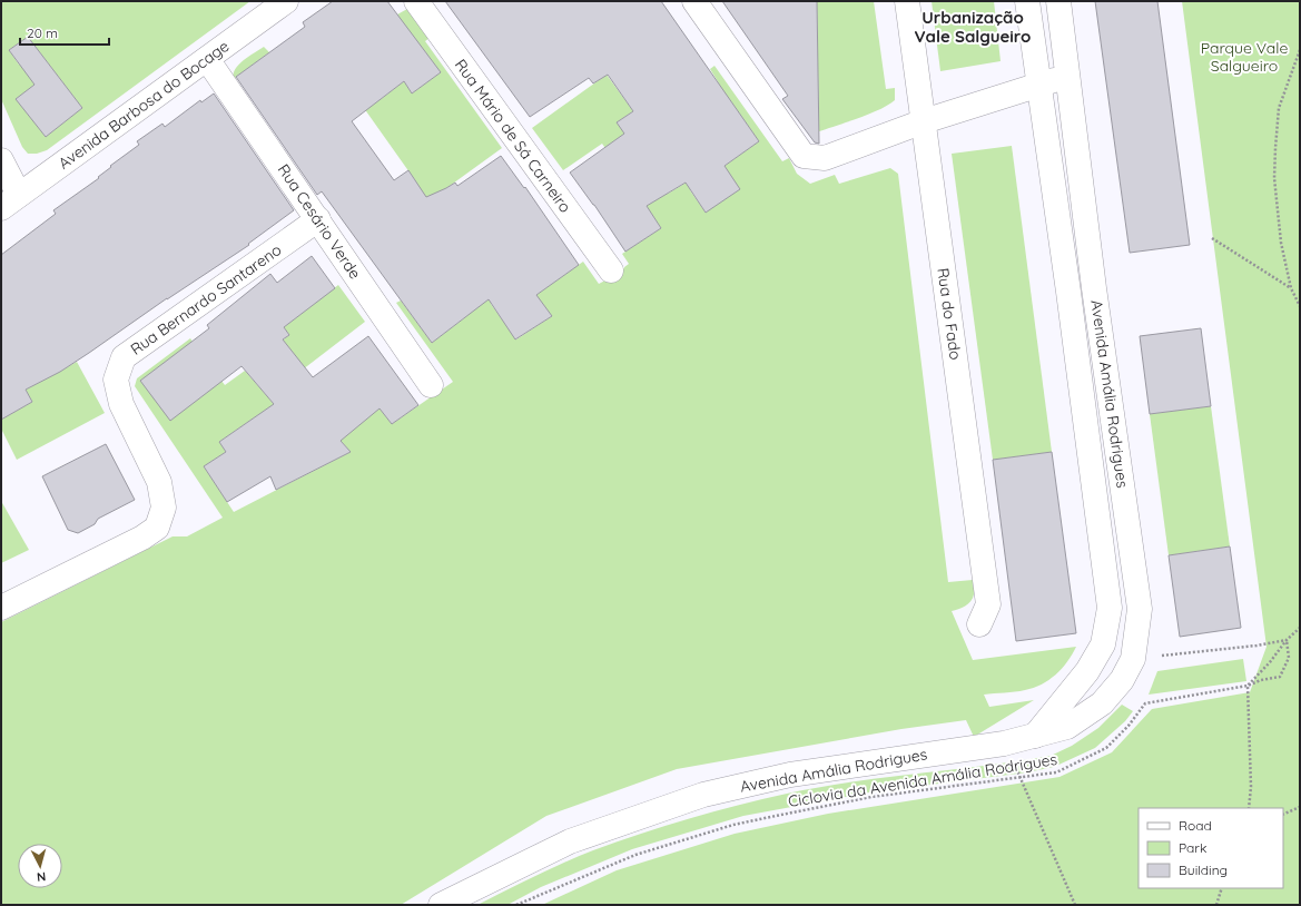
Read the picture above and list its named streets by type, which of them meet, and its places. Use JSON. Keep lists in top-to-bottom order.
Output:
{
  "streets": {
    "street": [
      "Avenida Barbosa do Bocage",
      "Rua Mário de Sá Carneiro",
      "Rua Cesário Verde",
      "Rua Bernardo Santareno",
      "Rua do Fado",
      "Avenida Amália Rodrigues"
    ],
    "path": ["Ciclovia da Avenida Amália Rodrigues"]
  },
  "crossings": [
    ["Avenida Barbosa do Bocage", "Rua Cesário Verde"],
    ["Rua Cesário Verde", "Rua Bernardo Santareno"]
  ],
  "districts": ["Urbanização Vale Salgueiro"],
  "parks": ["Parque Vale Salgueiro"],
  "legend": ["Road", "Park", "Building"],
  "scale_bar": "20 m",
  "north": "bottom"
}
